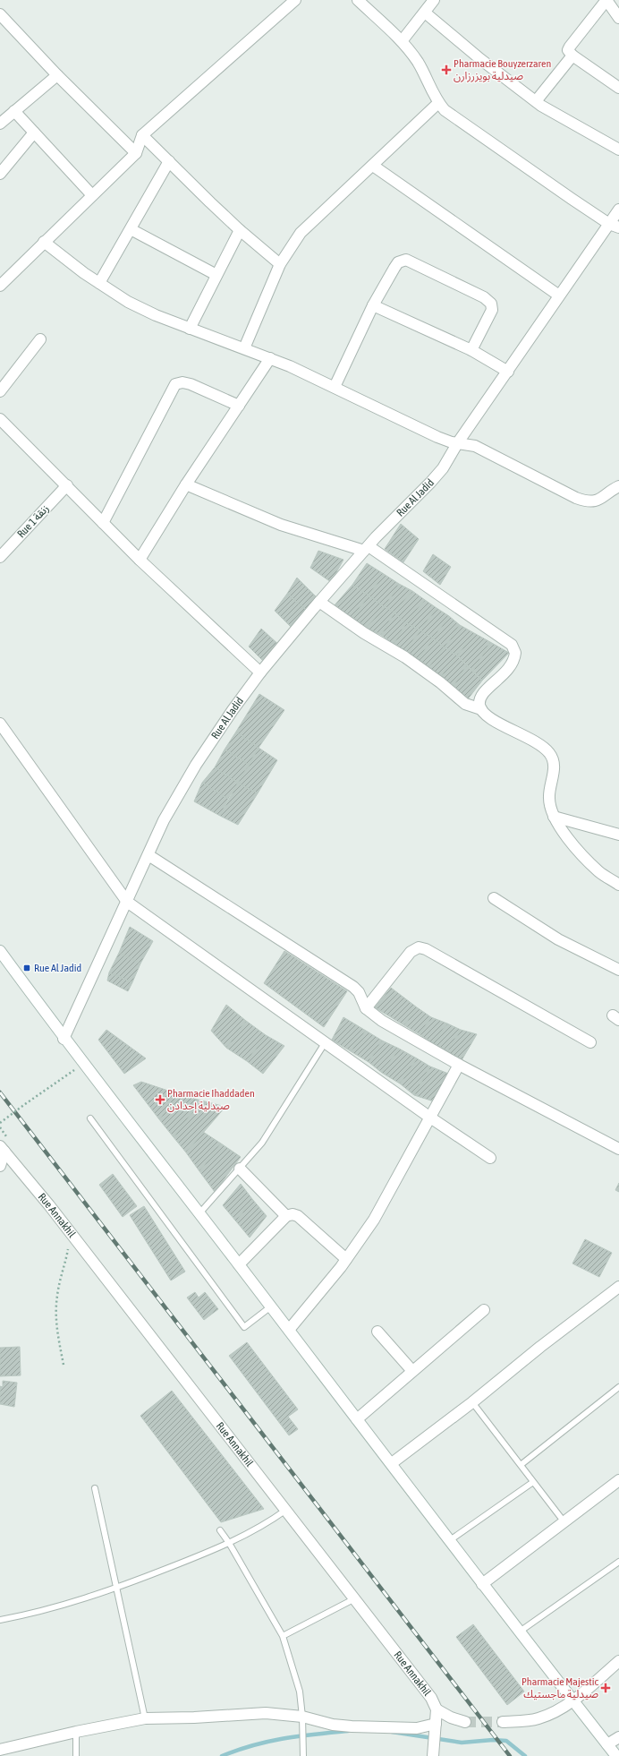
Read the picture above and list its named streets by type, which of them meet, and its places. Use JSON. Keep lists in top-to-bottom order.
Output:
{
  "streets": {
    "street": ["Rue Al Jadid", "Rue 1 زنقة", "Rue Annakhil"]
  },
  "places": {
    "health": ["Pharmacie Bouyzerzaren صيدلية بويزرزارن", "Pharmacie Ihaddaden صيدلية إحدادن", "Pharmacie Majestic صيدلية ماجستيك"],
    "transit": ["Rue Al Jadid"]
  }
}
